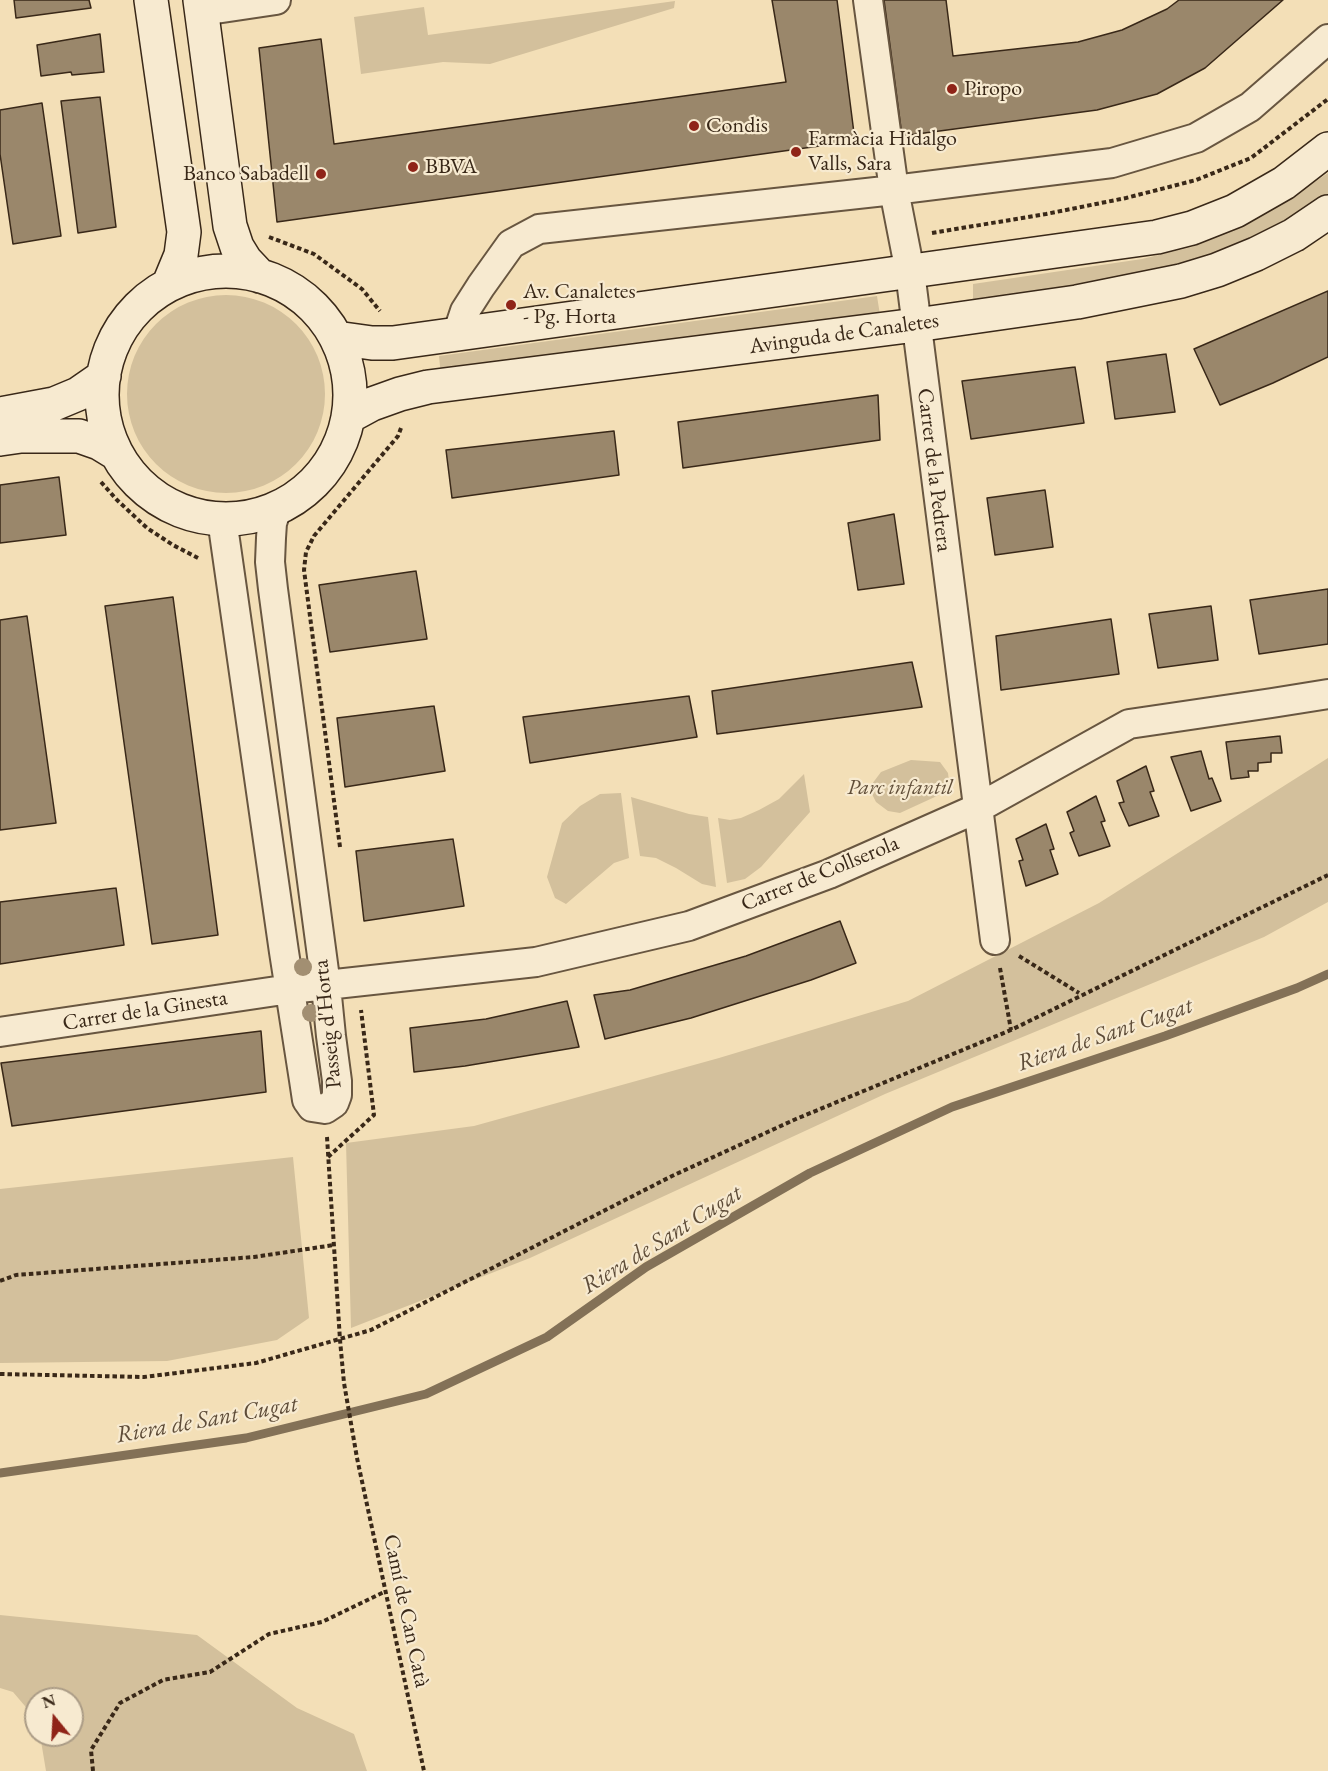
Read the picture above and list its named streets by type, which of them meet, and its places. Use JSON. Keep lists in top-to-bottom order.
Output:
{
  "streets": {
    "main road": ["Avinguda de Canaletes"],
    "street": [
      "Carrer de la Pedrera",
      "Carrer de Collserola",
      "Carrer de la Ginesta",
      "Passeig d'Horta"
    ],
    "path": ["Camí de Can Catà"]
  },
  "crossings": [
    ["Avinguda de Canaletes", "Carrer de la Pedrera"],
    ["Carrer de la Pedrera", "Carrer de Collserola"],
    ["Carrer de Collserola", "Carrer de la Ginesta"],
    ["Carrer de Collserola", "Passeig d'Horta"],
    ["Carrer de la Ginesta", "Passeig d'Horta"],
    ["Passeig d'Horta", "Camí de Can Catà"]
  ],
  "water": ["Riera de Sant Cugat"],
  "parks": ["Parc infantil"],
  "places": [
    "Piropo",
    "Condis",
    "Farmàcia Hidalgo Valls, Sara",
    "BBVA",
    "Banco Sabadell",
    "Av. Canaletes - Pg. Horta"
  ],
  "north": "top"
}
